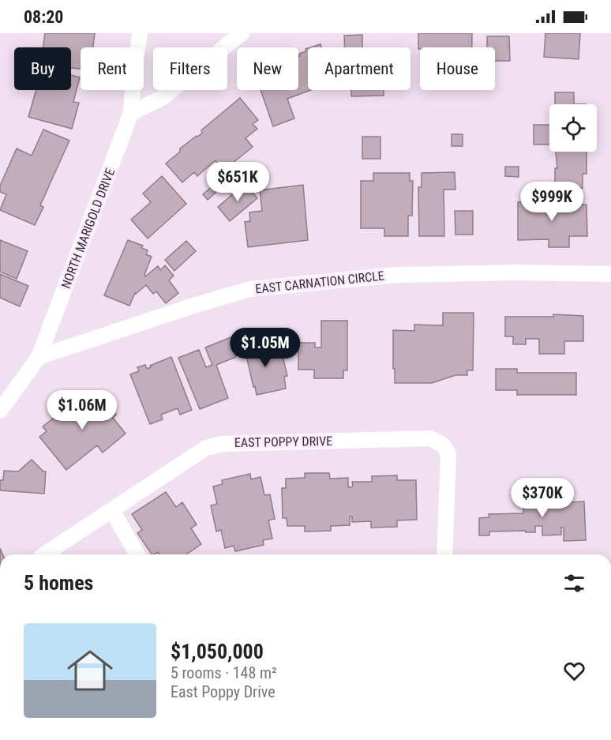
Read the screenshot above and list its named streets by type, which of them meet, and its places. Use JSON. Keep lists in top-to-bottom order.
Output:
{
  "streets": {
    "street": ["NORTH MARIGOLD DRIVE", "EAST CARNATION CIRCLE", "EAST POPPY DRIVE"]
  },
  "crossings": [
    ["NORTH MARIGOLD DRIVE", "EAST CARNATION CIRCLE"]
  ],
  "page": {
    "status": "08:20",
    "chip": [
      "Buy",
      "Rent",
      "Filters",
      "New",
      "Apartment",
      "House"
    ],
    "price": [
      "$651K",
      "$999K",
      "$1.05M",
      "$1.06M",
      "$370K"
    ],
    "heading": "5 homes",
    "list": [
      {
        "name": "$1,050,000",
        "note": "5 rooms · 148 m² · East Poppy Drive"
      }
    ]
  }
}
